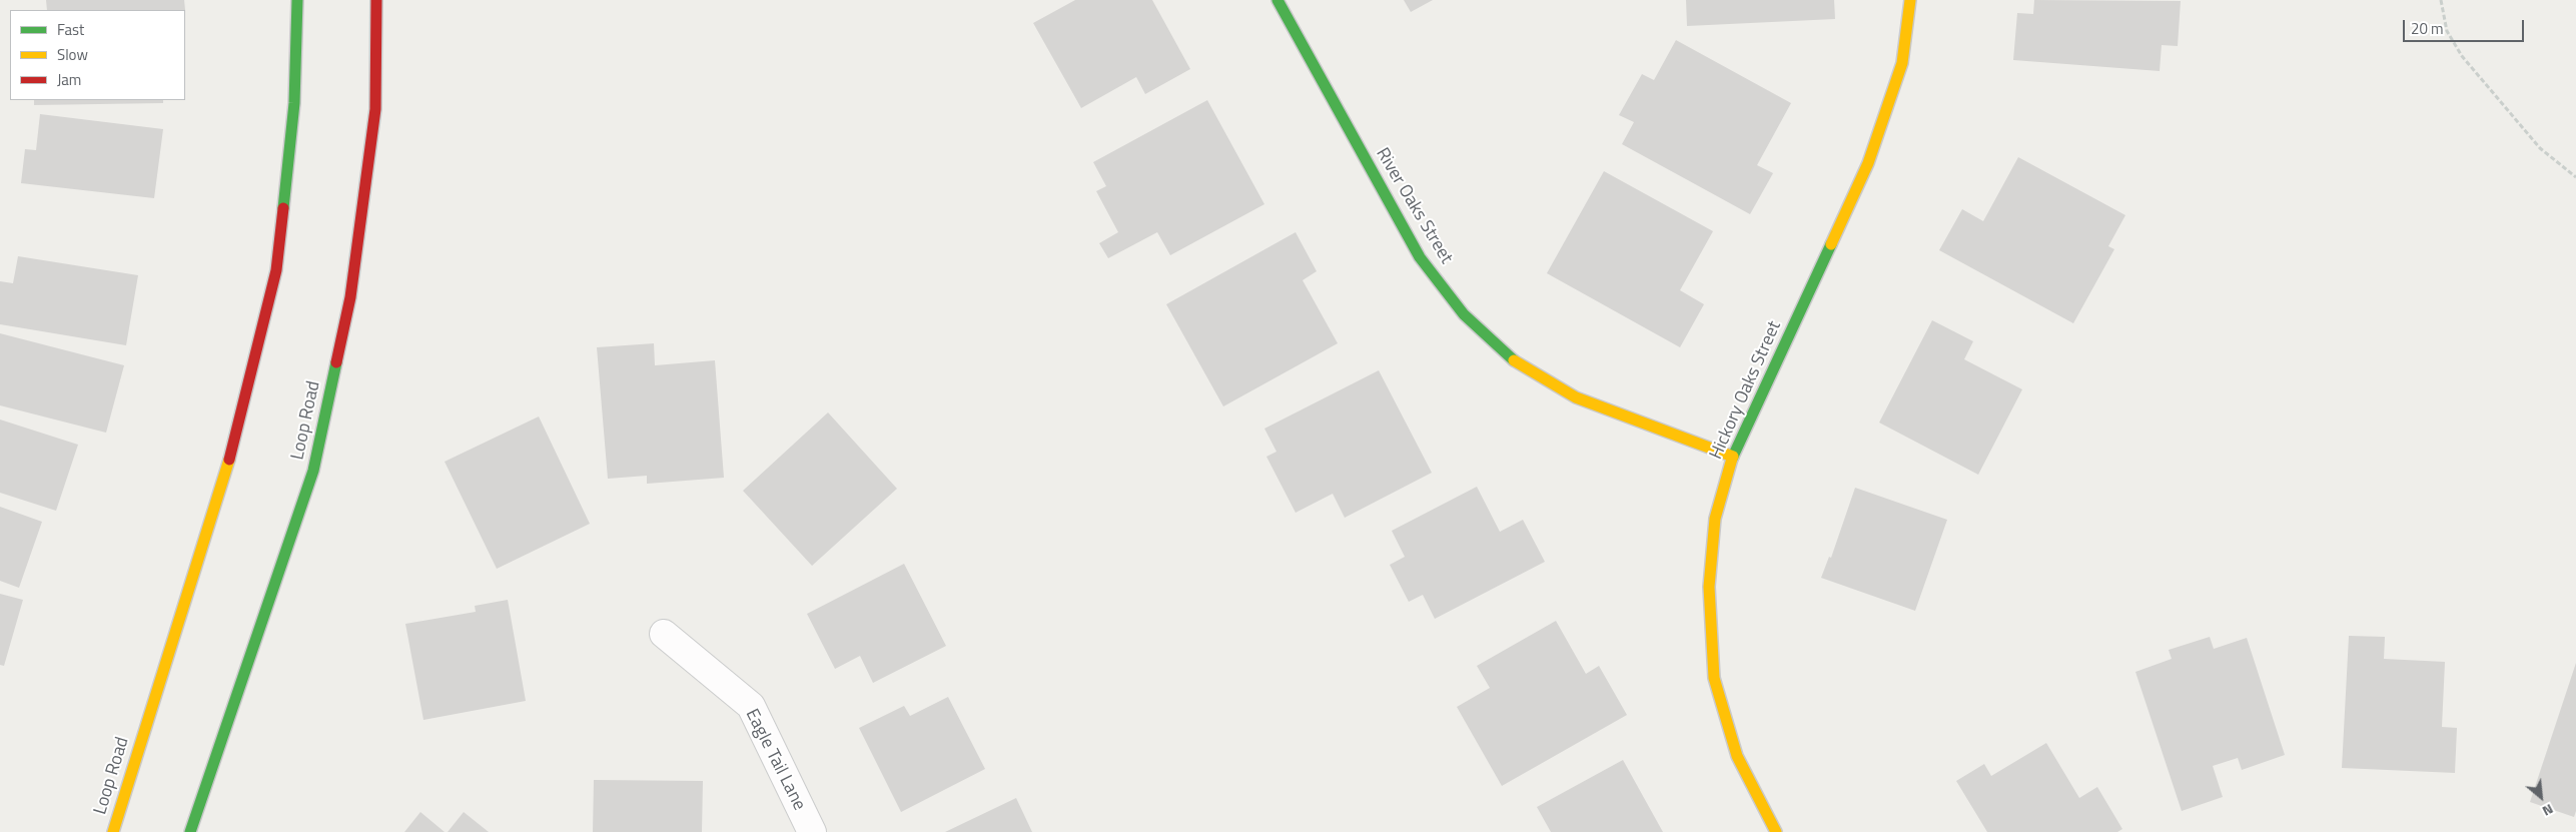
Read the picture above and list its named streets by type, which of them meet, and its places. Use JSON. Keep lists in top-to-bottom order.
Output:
{
  "streets": {
    "street": [
      "River Oaks Street",
      "Hickory Oaks Street",
      "Loop Road",
      "Eagle Tail Lane"
    ]
  },
  "crossings": [
    ["River Oaks Street", "Hickory Oaks Street"]
  ],
  "legend": ["Fast", "Slow", "Jam"],
  "scale_bar": "20 m",
  "north": "bottom right"
}
